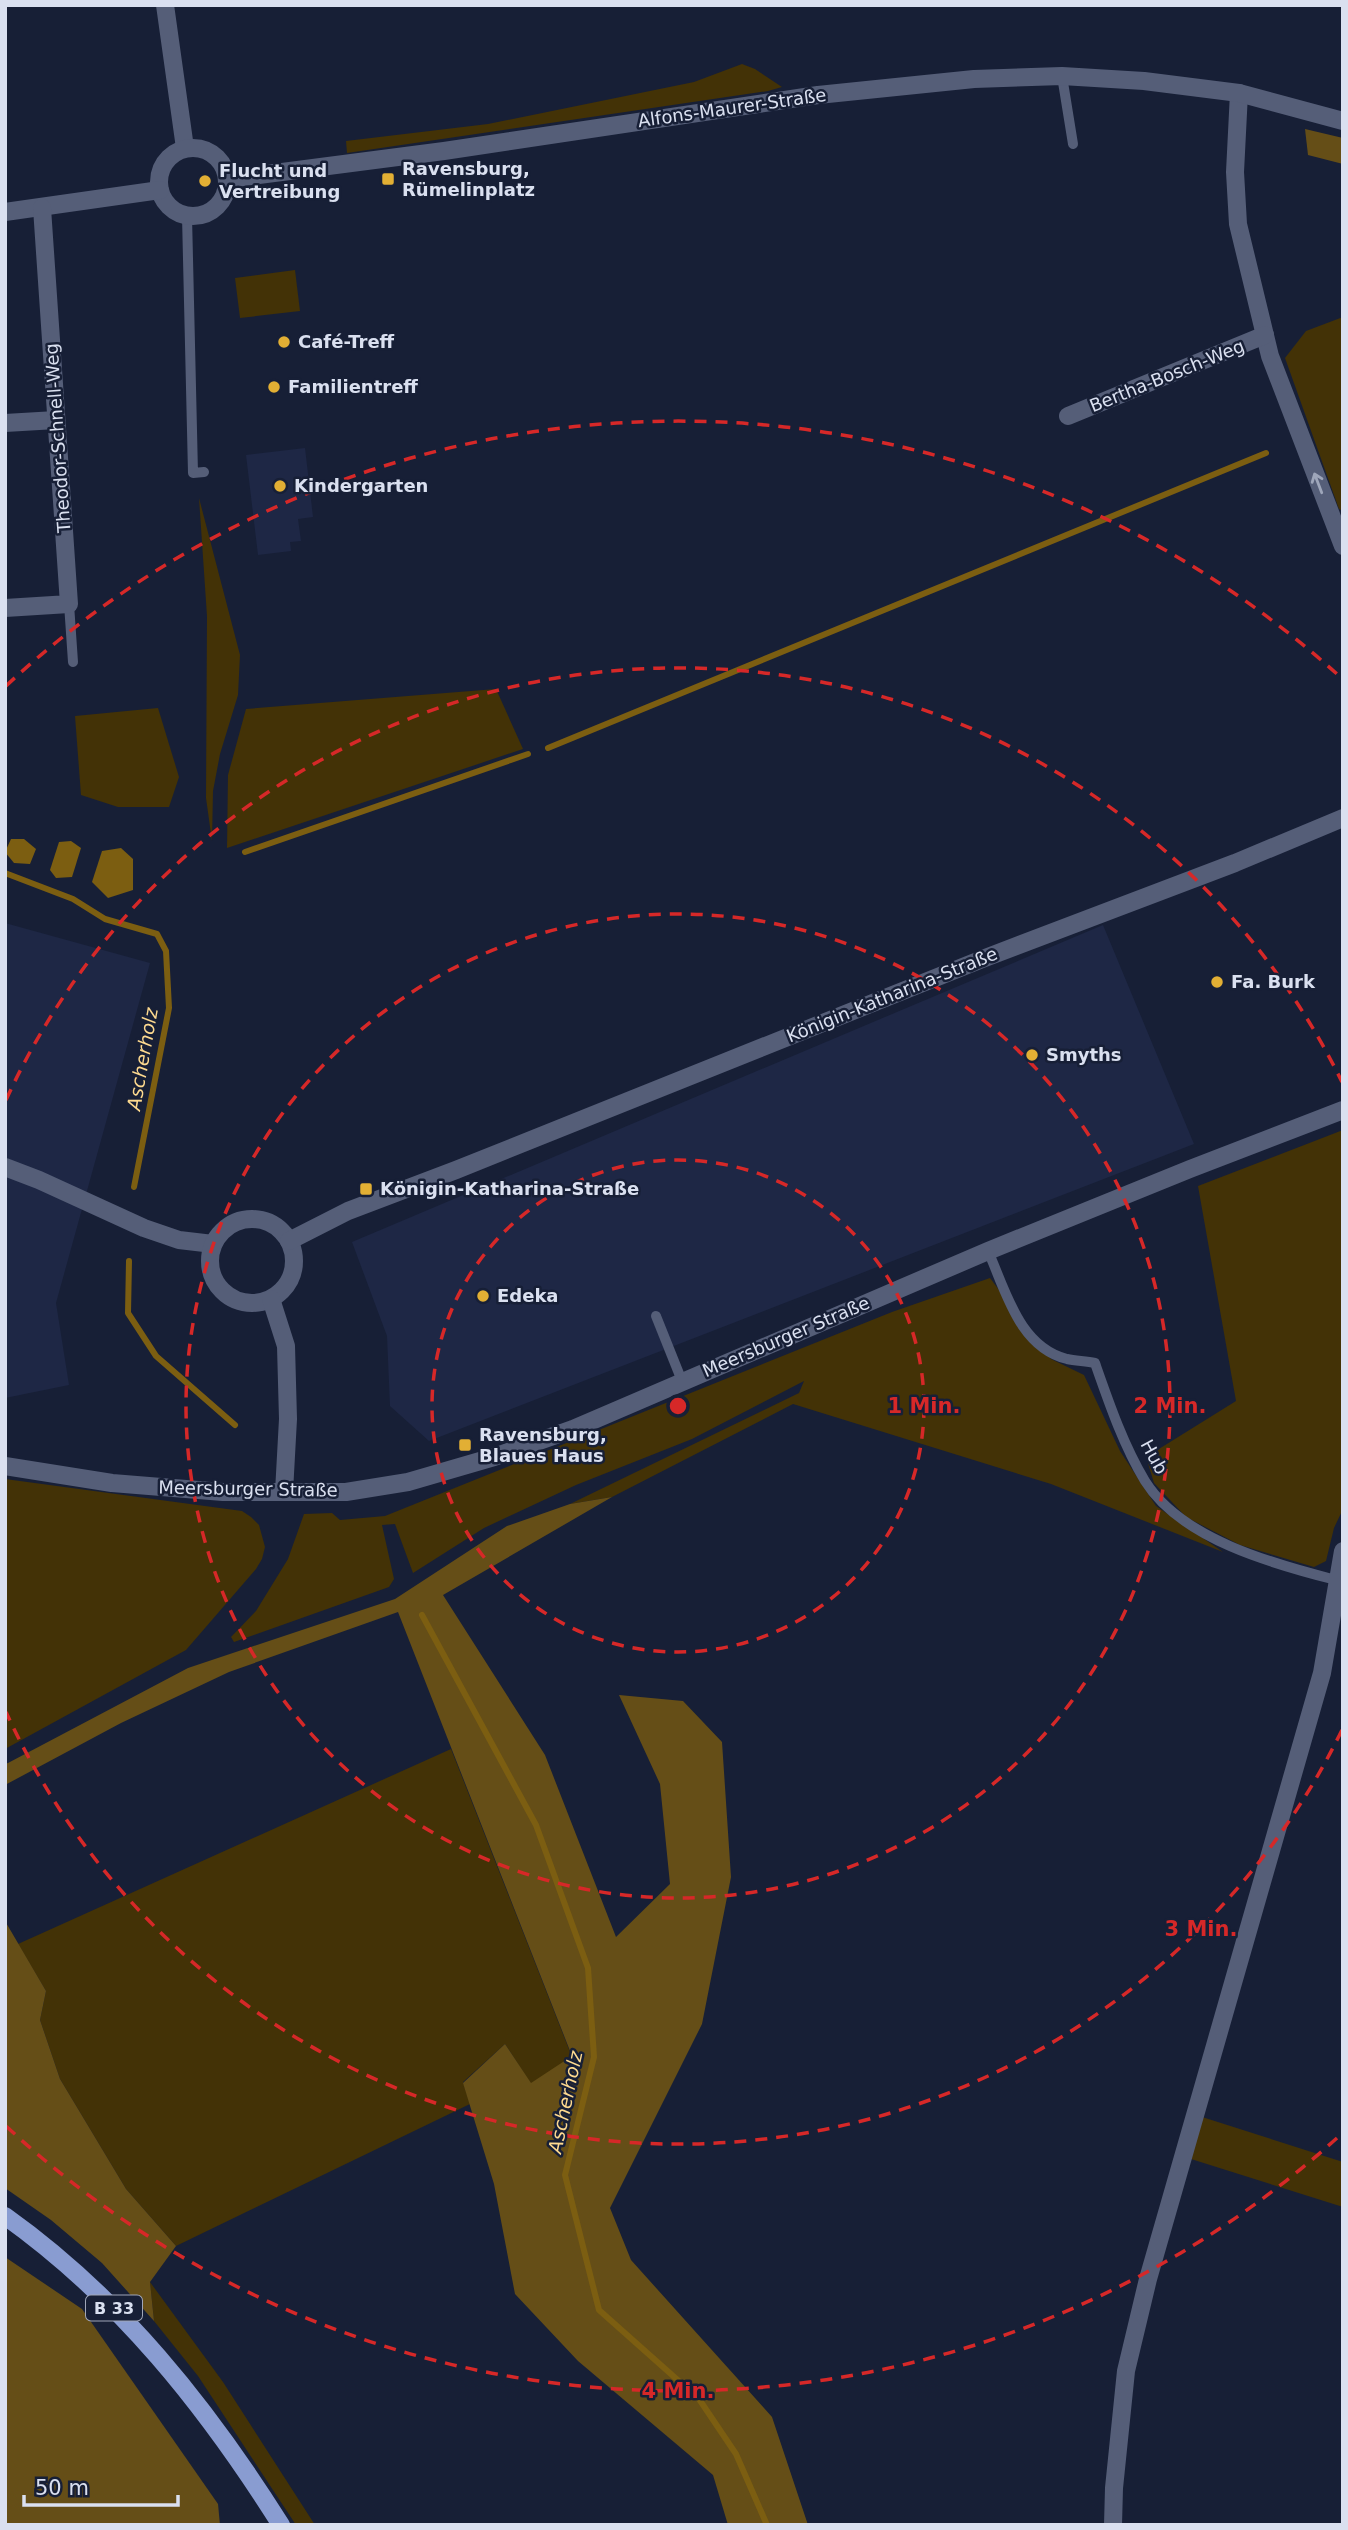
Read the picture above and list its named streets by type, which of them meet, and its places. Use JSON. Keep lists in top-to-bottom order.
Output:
{
  "streets": {
    "main road": ["B 33"],
    "street": [
      "Alfons-Maurer-Straße",
      "Bertha-Bosch-Weg",
      "Theodor-Schnell-Weg",
      "Königin-Katharina-Straße",
      "Meersburger Straße"
    ],
    "lane": ["Hub"]
  },
  "crossings": [
    ["Meersburger Straße", "Hub"]
  ],
  "water": ["Ascherholz"],
  "places": {
    "transit": ["Ravensburg, Rümelinplatz", "Königin-Katharina-Straße", "Ravensburg, Blaues Haus"],
    "other": [
      "Flucht und Vertreibung",
      "Café-Treff",
      "Familientreff",
      "Kindergarten",
      "Fa. Burk",
      "Smyths",
      "Edeka"
    ]
  },
  "scale_bar": "50 m",
  "rings": [
    "1 Min.",
    "2 Min.",
    "3 Min.",
    "4 Min."
  ]
}
